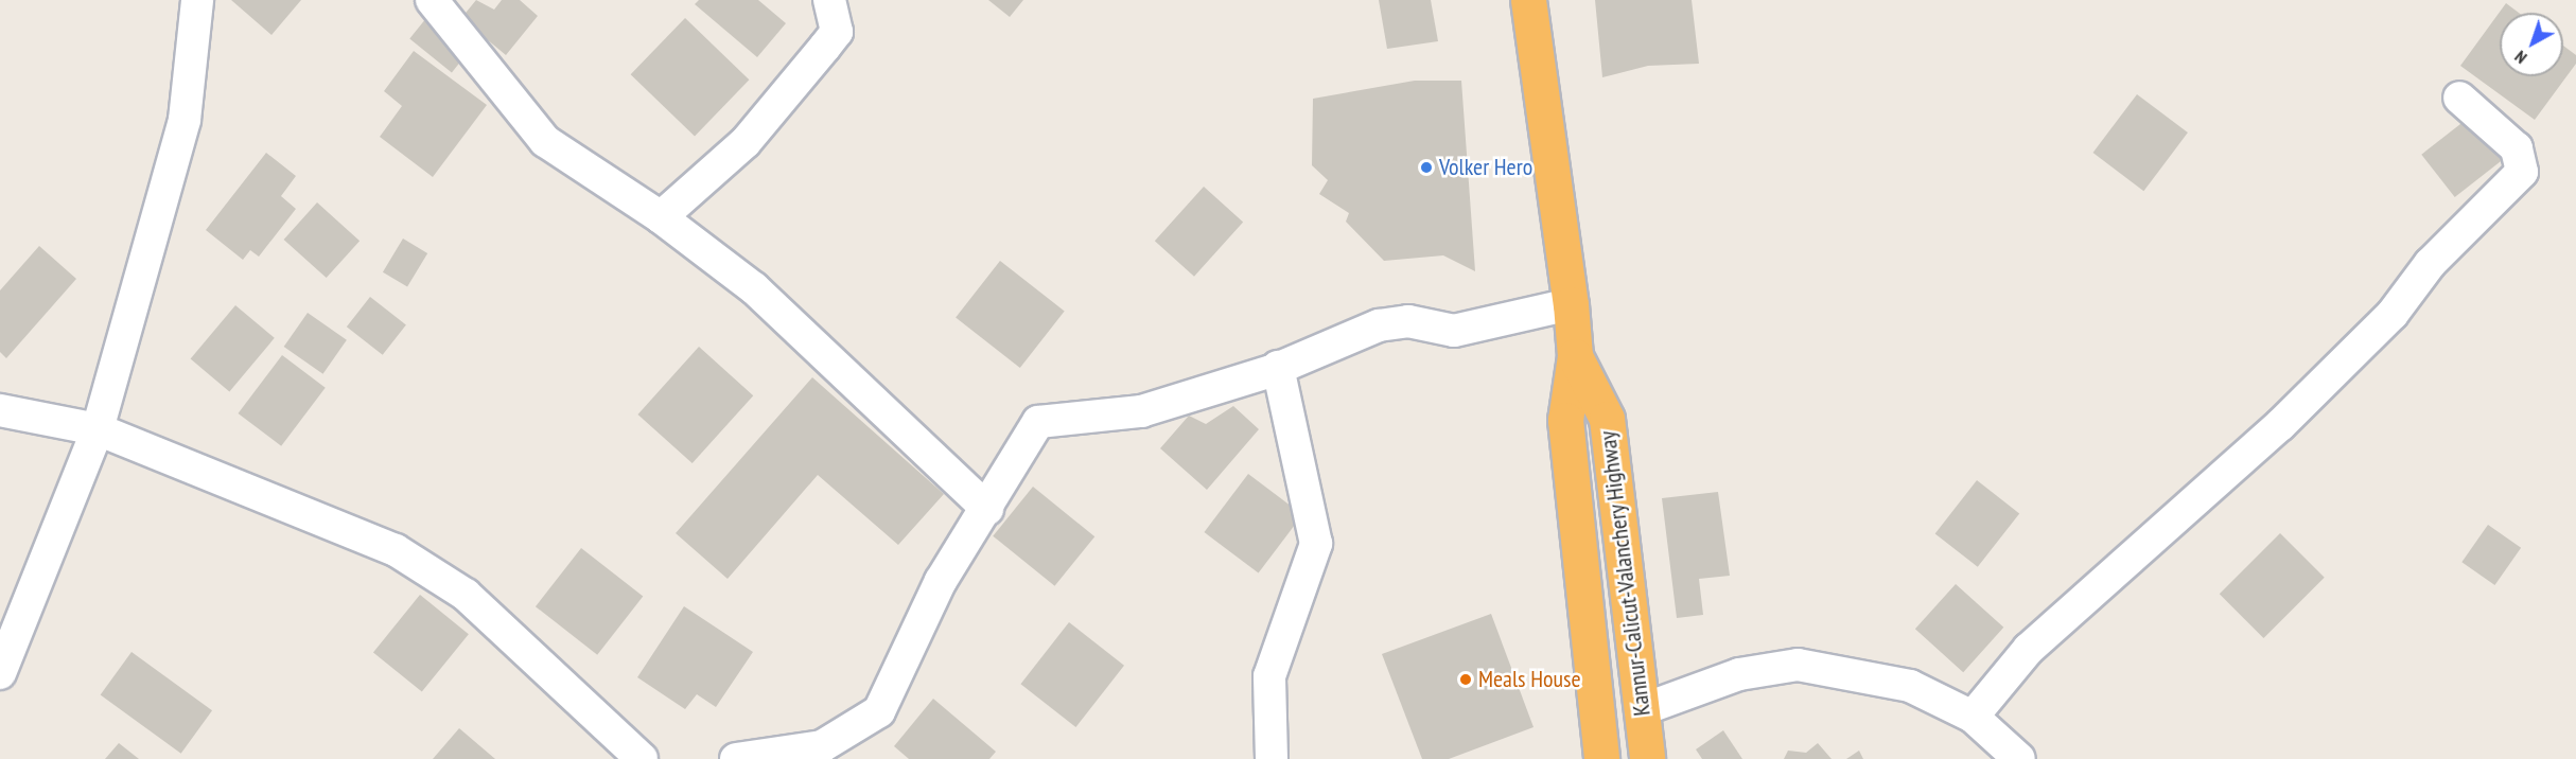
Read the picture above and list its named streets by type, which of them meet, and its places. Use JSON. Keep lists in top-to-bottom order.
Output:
{
  "streets": {
    "highway": ["Kannur-Calicut-Valanchery Highway"]
  },
  "places": ["Volker Hero", "Meals House"],
  "north": "bottom left"
}
